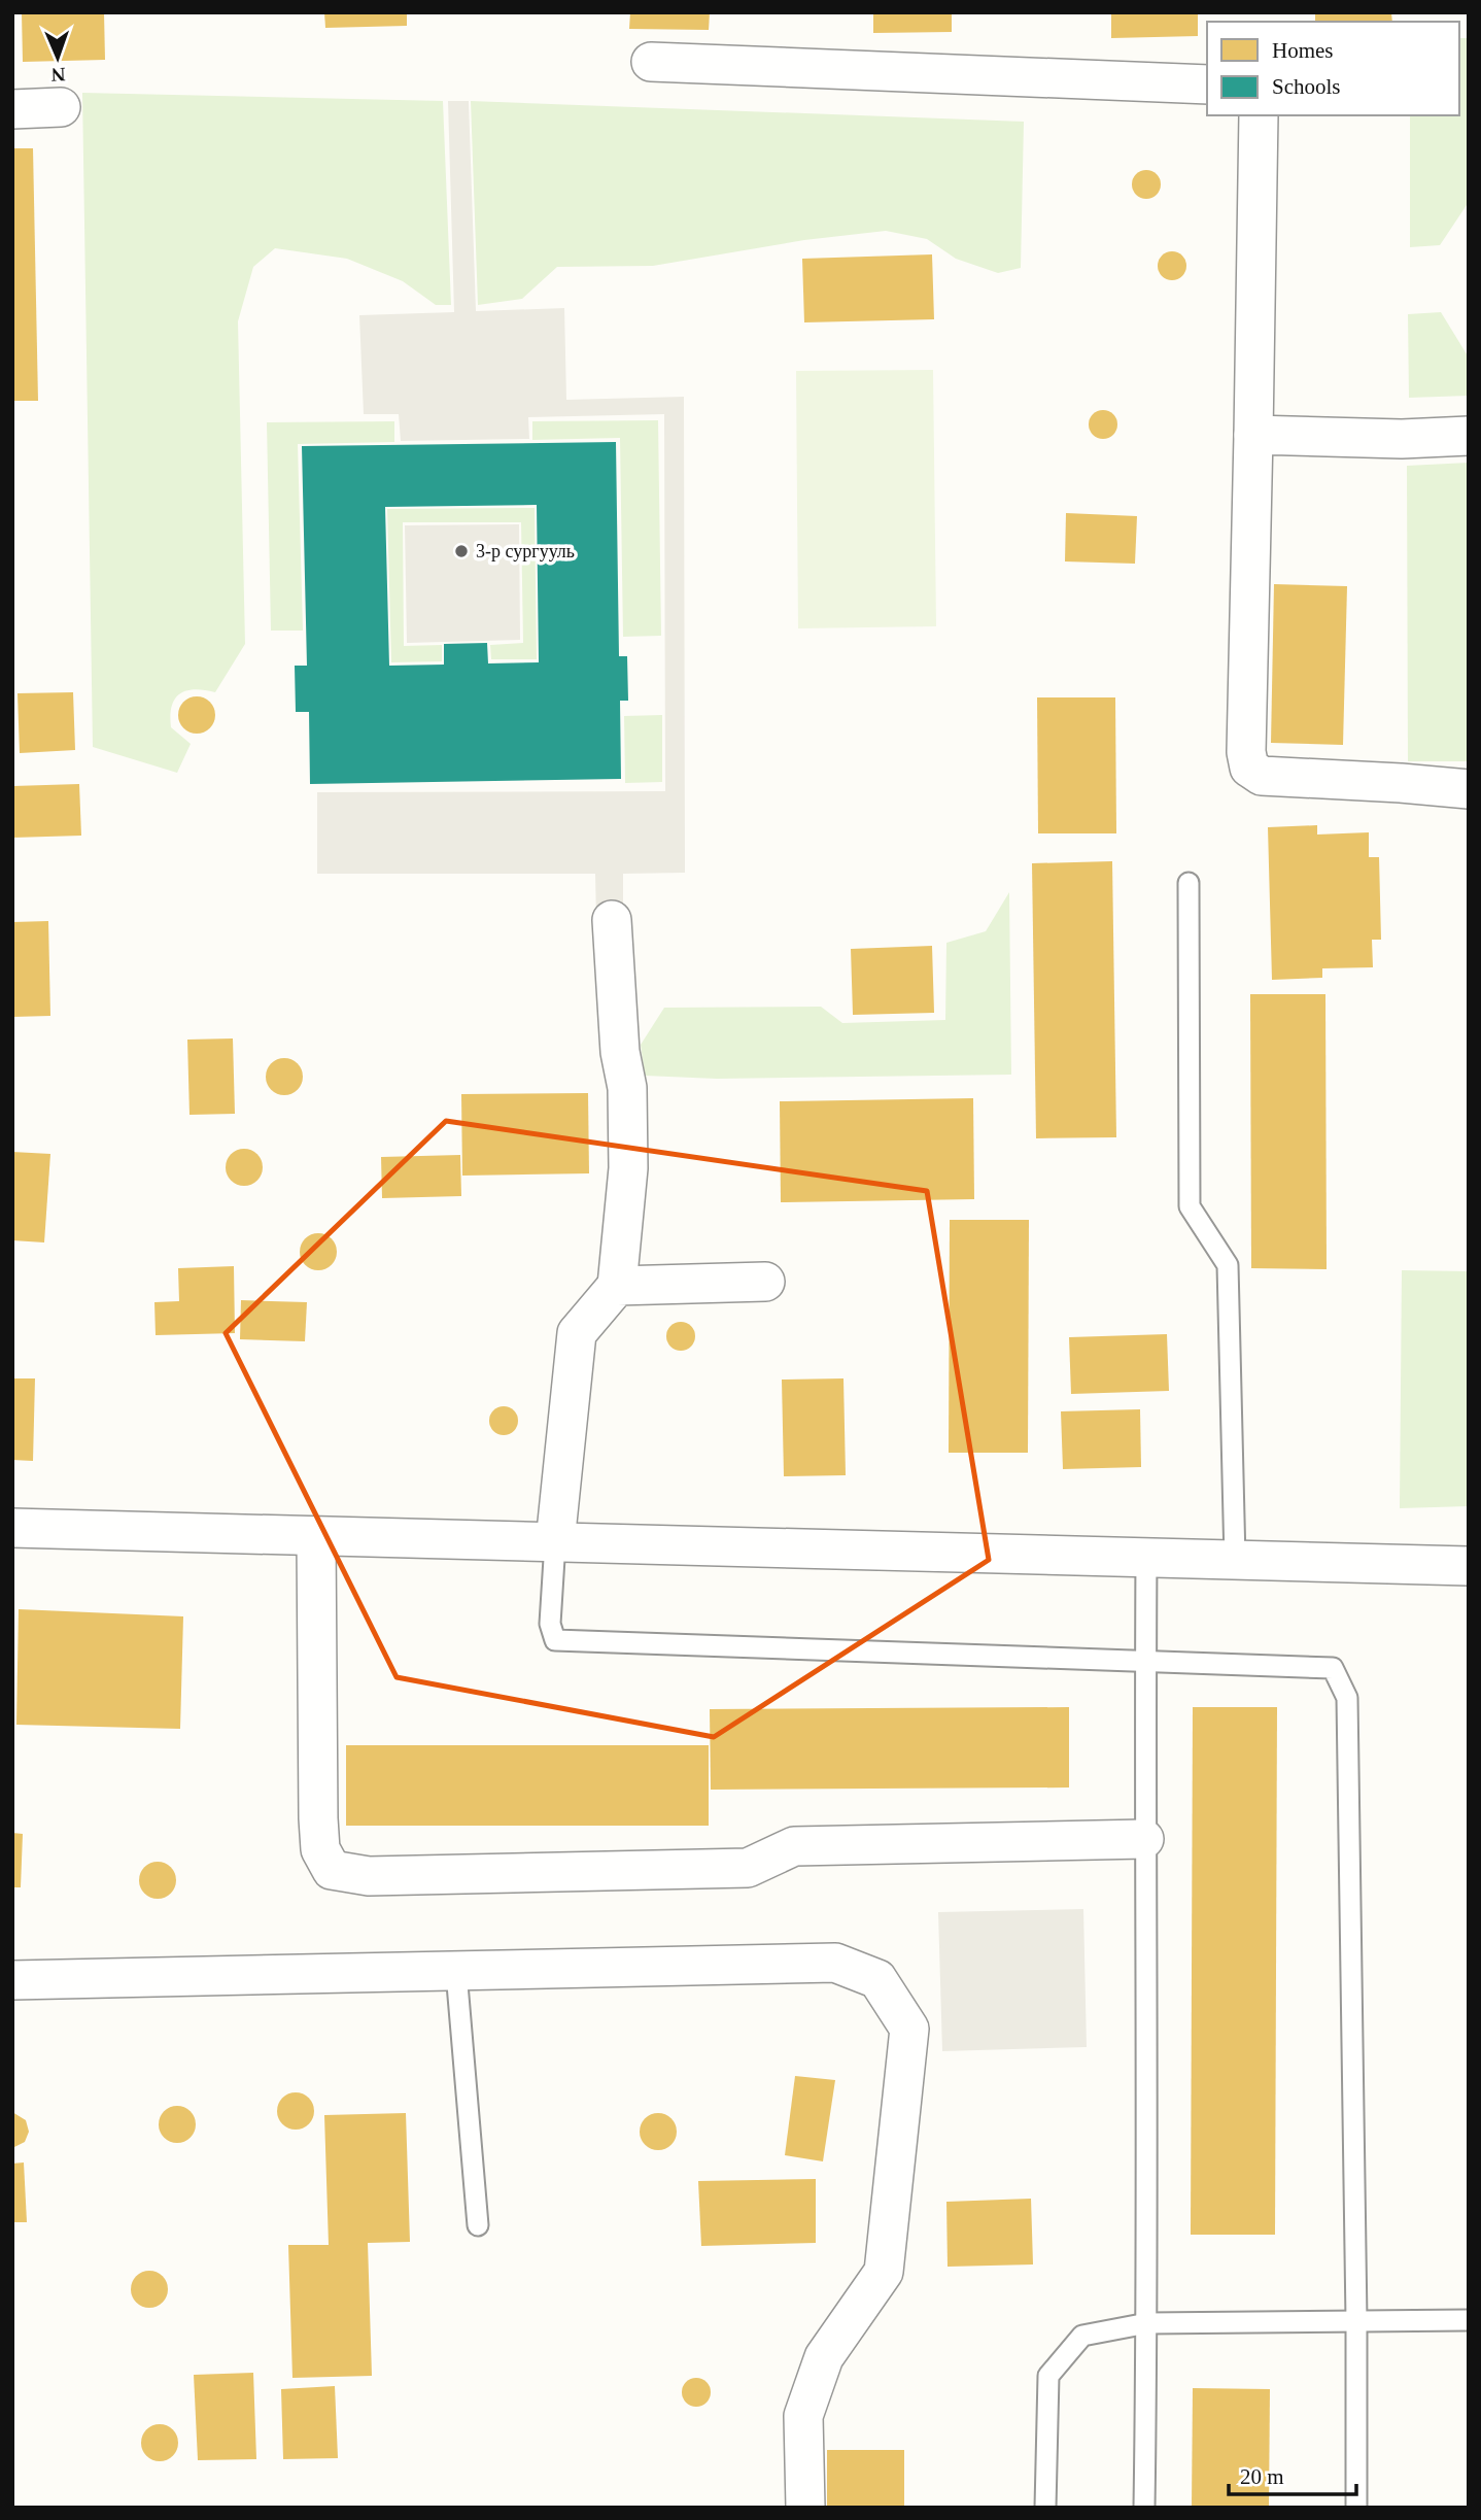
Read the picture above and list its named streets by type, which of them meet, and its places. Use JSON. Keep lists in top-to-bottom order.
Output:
{
  "places": ["3-р сургууль"],
  "legend": ["Homes", "Schools"],
  "scale_bar": "20 m",
  "north": "bottom"
}
